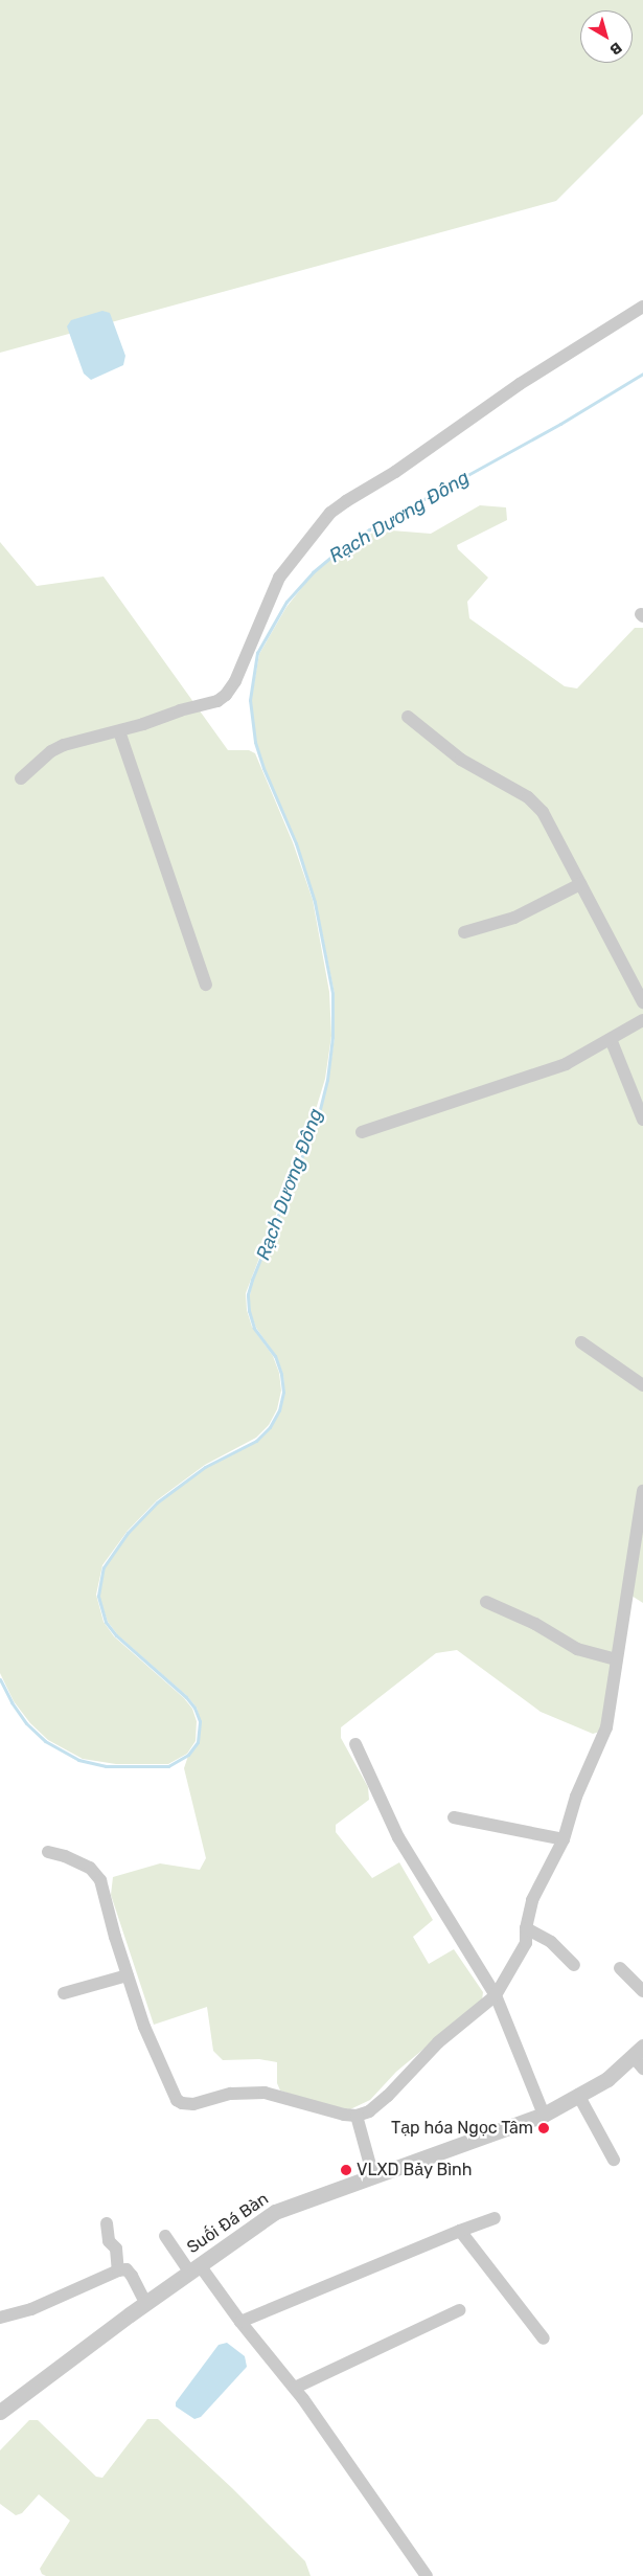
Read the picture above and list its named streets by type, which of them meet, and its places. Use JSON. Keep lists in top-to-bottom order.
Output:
{
  "streets": {
    "street": ["Suối Đá Bàn"]
  },
  "water": ["Rạch Dương Đông"],
  "places": ["Tạp hóa Ngọc Tâm", "VLXD Bảy Bình"],
  "north": "bottom right"
}
